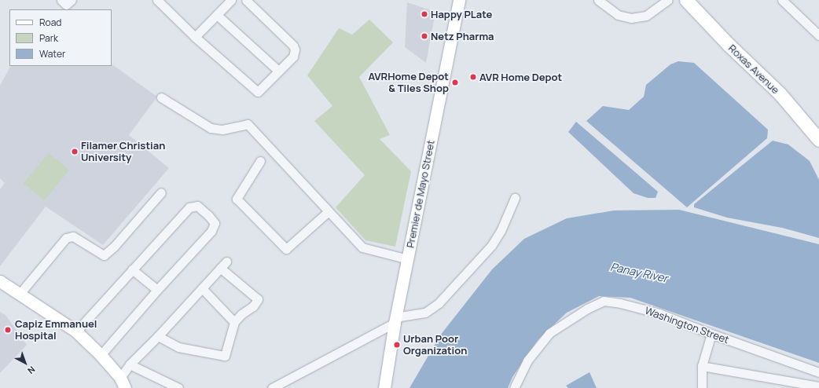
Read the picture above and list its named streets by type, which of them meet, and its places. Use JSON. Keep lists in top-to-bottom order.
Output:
{
  "streets": {
    "main road": ["Roxas Avenue", "Premier de Mayo Street"],
    "street": ["Washington Street"]
  },
  "water": ["Panay River"],
  "places": [
    "Happy PLate",
    "Netz Pharma",
    "AVR Home Depot",
    "AVRHome Depot & Tiles Shop",
    "Filamer Christian University",
    "Capiz Emmanuel Hospital",
    "Urban Poor Organization"
  ],
  "legend": ["Road", "Park", "Water"],
  "north": "bottom right"
}
